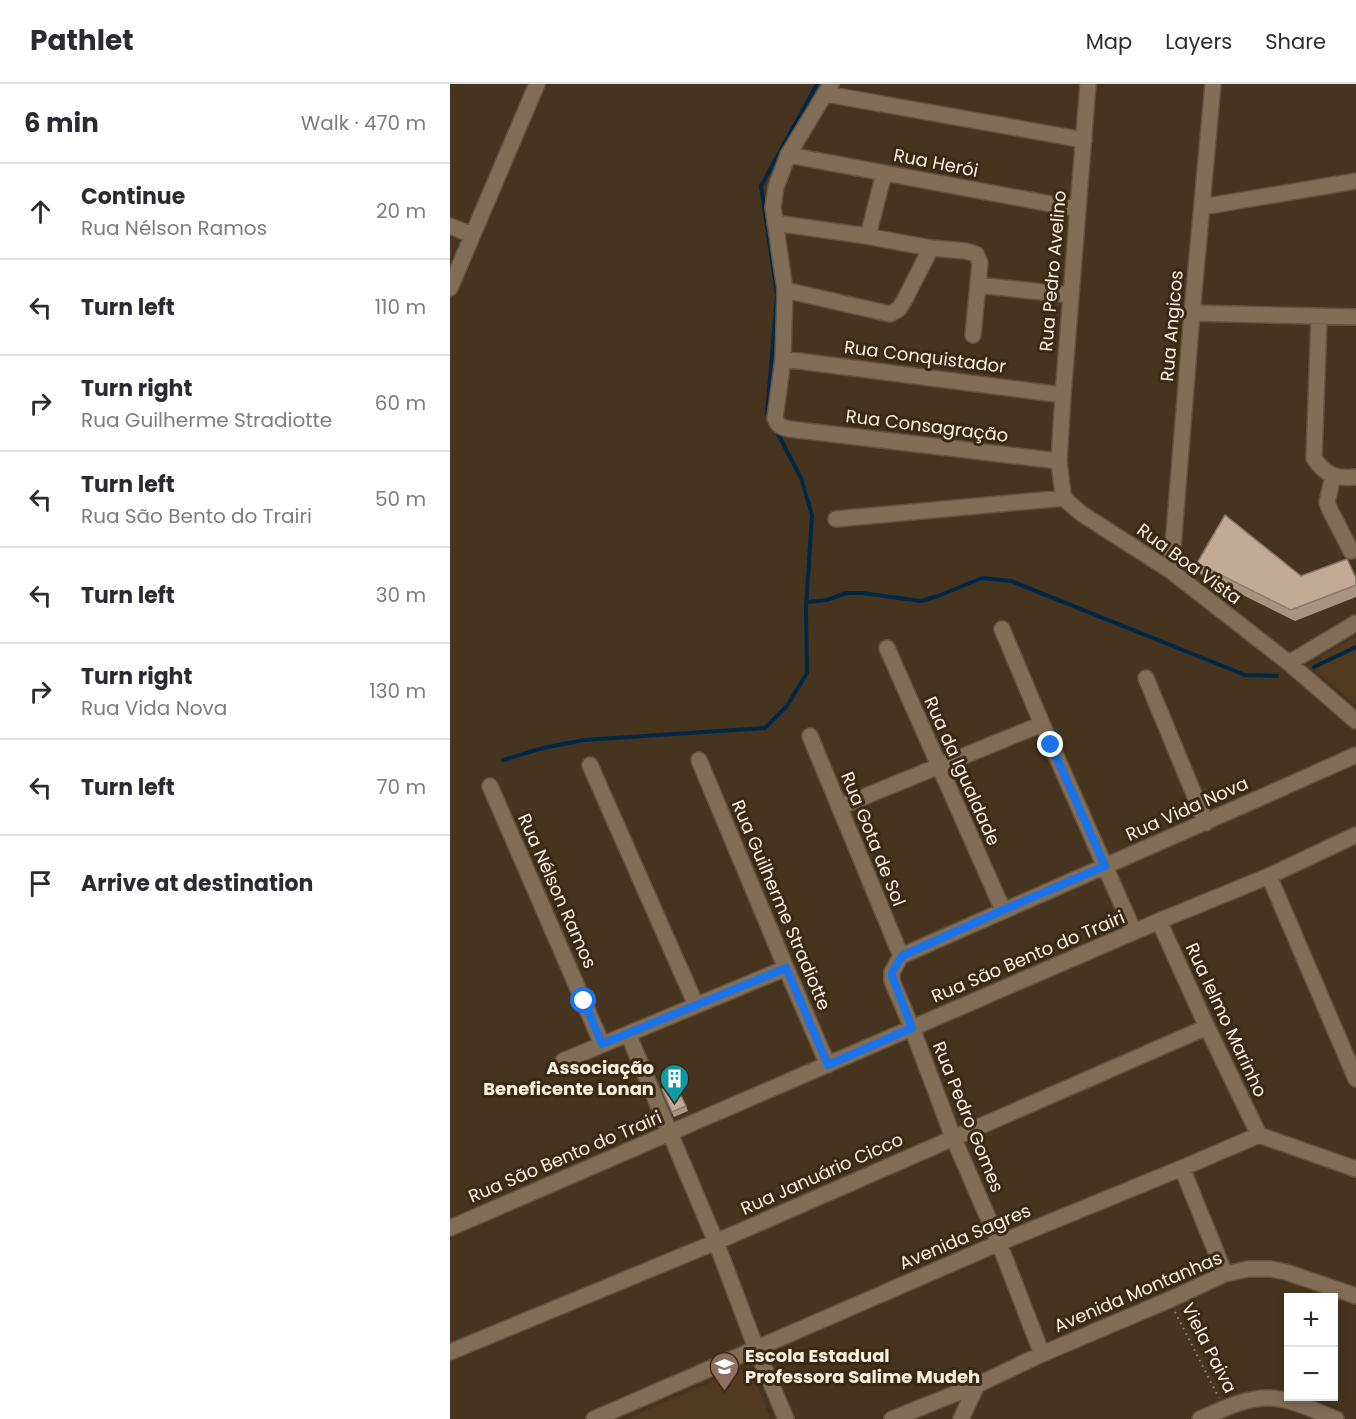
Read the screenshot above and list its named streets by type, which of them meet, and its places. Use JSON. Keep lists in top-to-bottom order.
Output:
{
  "streets": {
    "street": [
      "Rua Herói",
      "Rua Pedro Avelino",
      "Rua Angicos",
      "Rua Conquistador",
      "Rua Consagração",
      "Rua Boa Vista",
      "Rua da Igualdade",
      "Rua Vida Nova",
      "Rua Gota de Sol",
      "Rua Nélson Ramos",
      "Rua Guilherme Stradiotte",
      "Rua São Bento do Trairi",
      "Rua Ielmo Marinho",
      "Rua Pedro Gomes",
      "Rua Januário Cicco",
      "Avenida Sagres",
      "Avenida Montanhas"
    ],
    "path": ["Viela Paiva"]
  },
  "crossings": [
    ["Rua Herói", "Rua Pedro Avelino"],
    ["Rua Pedro Avelino", "Rua Conquistador"],
    ["Rua Pedro Avelino", "Rua Consagração"],
    ["Rua Angicos", "Rua Boa Vista"],
    ["Rua Conquistador", "Rua Consagração"],
    ["Rua da Igualdade", "Rua Vida Nova"],
    ["Rua Vida Nova", "Rua Gota de Sol"],
    ["Rua Vida Nova", "Rua Pedro Gomes"],
    ["Rua Gota de Sol", "Rua Pedro Gomes"],
    ["Rua Guilherme Stradiotte", "Rua São Bento do Trairi"],
    ["Rua São Bento do Trairi", "Rua Ielmo Marinho"],
    ["Rua São Bento do Trairi", "Rua Pedro Gomes"],
    ["Rua Ielmo Marinho", "Rua Januário Cicco"],
    ["Rua Ielmo Marinho", "Avenida Sagres"],
    ["Rua Pedro Gomes", "Rua Januário Cicco"],
    ["Rua Pedro Gomes", "Avenida Sagres"],
    ["Rua Pedro Gomes", "Avenida Montanhas"],
    ["Avenida Montanhas", "Viela Paiva"]
  ],
  "places": {
    "building": ["Associação Beneficente Lonan"],
    "school or university": ["Escola Estadual Professora Salime Mudeh"]
  },
  "page": {
    "header": "Pathlet",
    "nav": ["Map", "Layers", "Share"],
    "heading": ["6 min", "Walk · 470 m"],
    "list": [
      ["Continue", "Rua Nélson Ramos", "20 m"],
      ["Turn left", "110 m"],
      ["Turn right", "Rua Guilherme Stradiotte", "60 m"],
      ["Turn left", "Rua São Bento do Trairi", "50 m"],
      ["Turn left", "30 m"],
      ["Turn right", "Rua Vida Nova", "130 m"],
      ["Turn left", "70 m"],
      "Arrive at destination"
    ],
    "map_buttons": ["+", "−"]
  }
}
